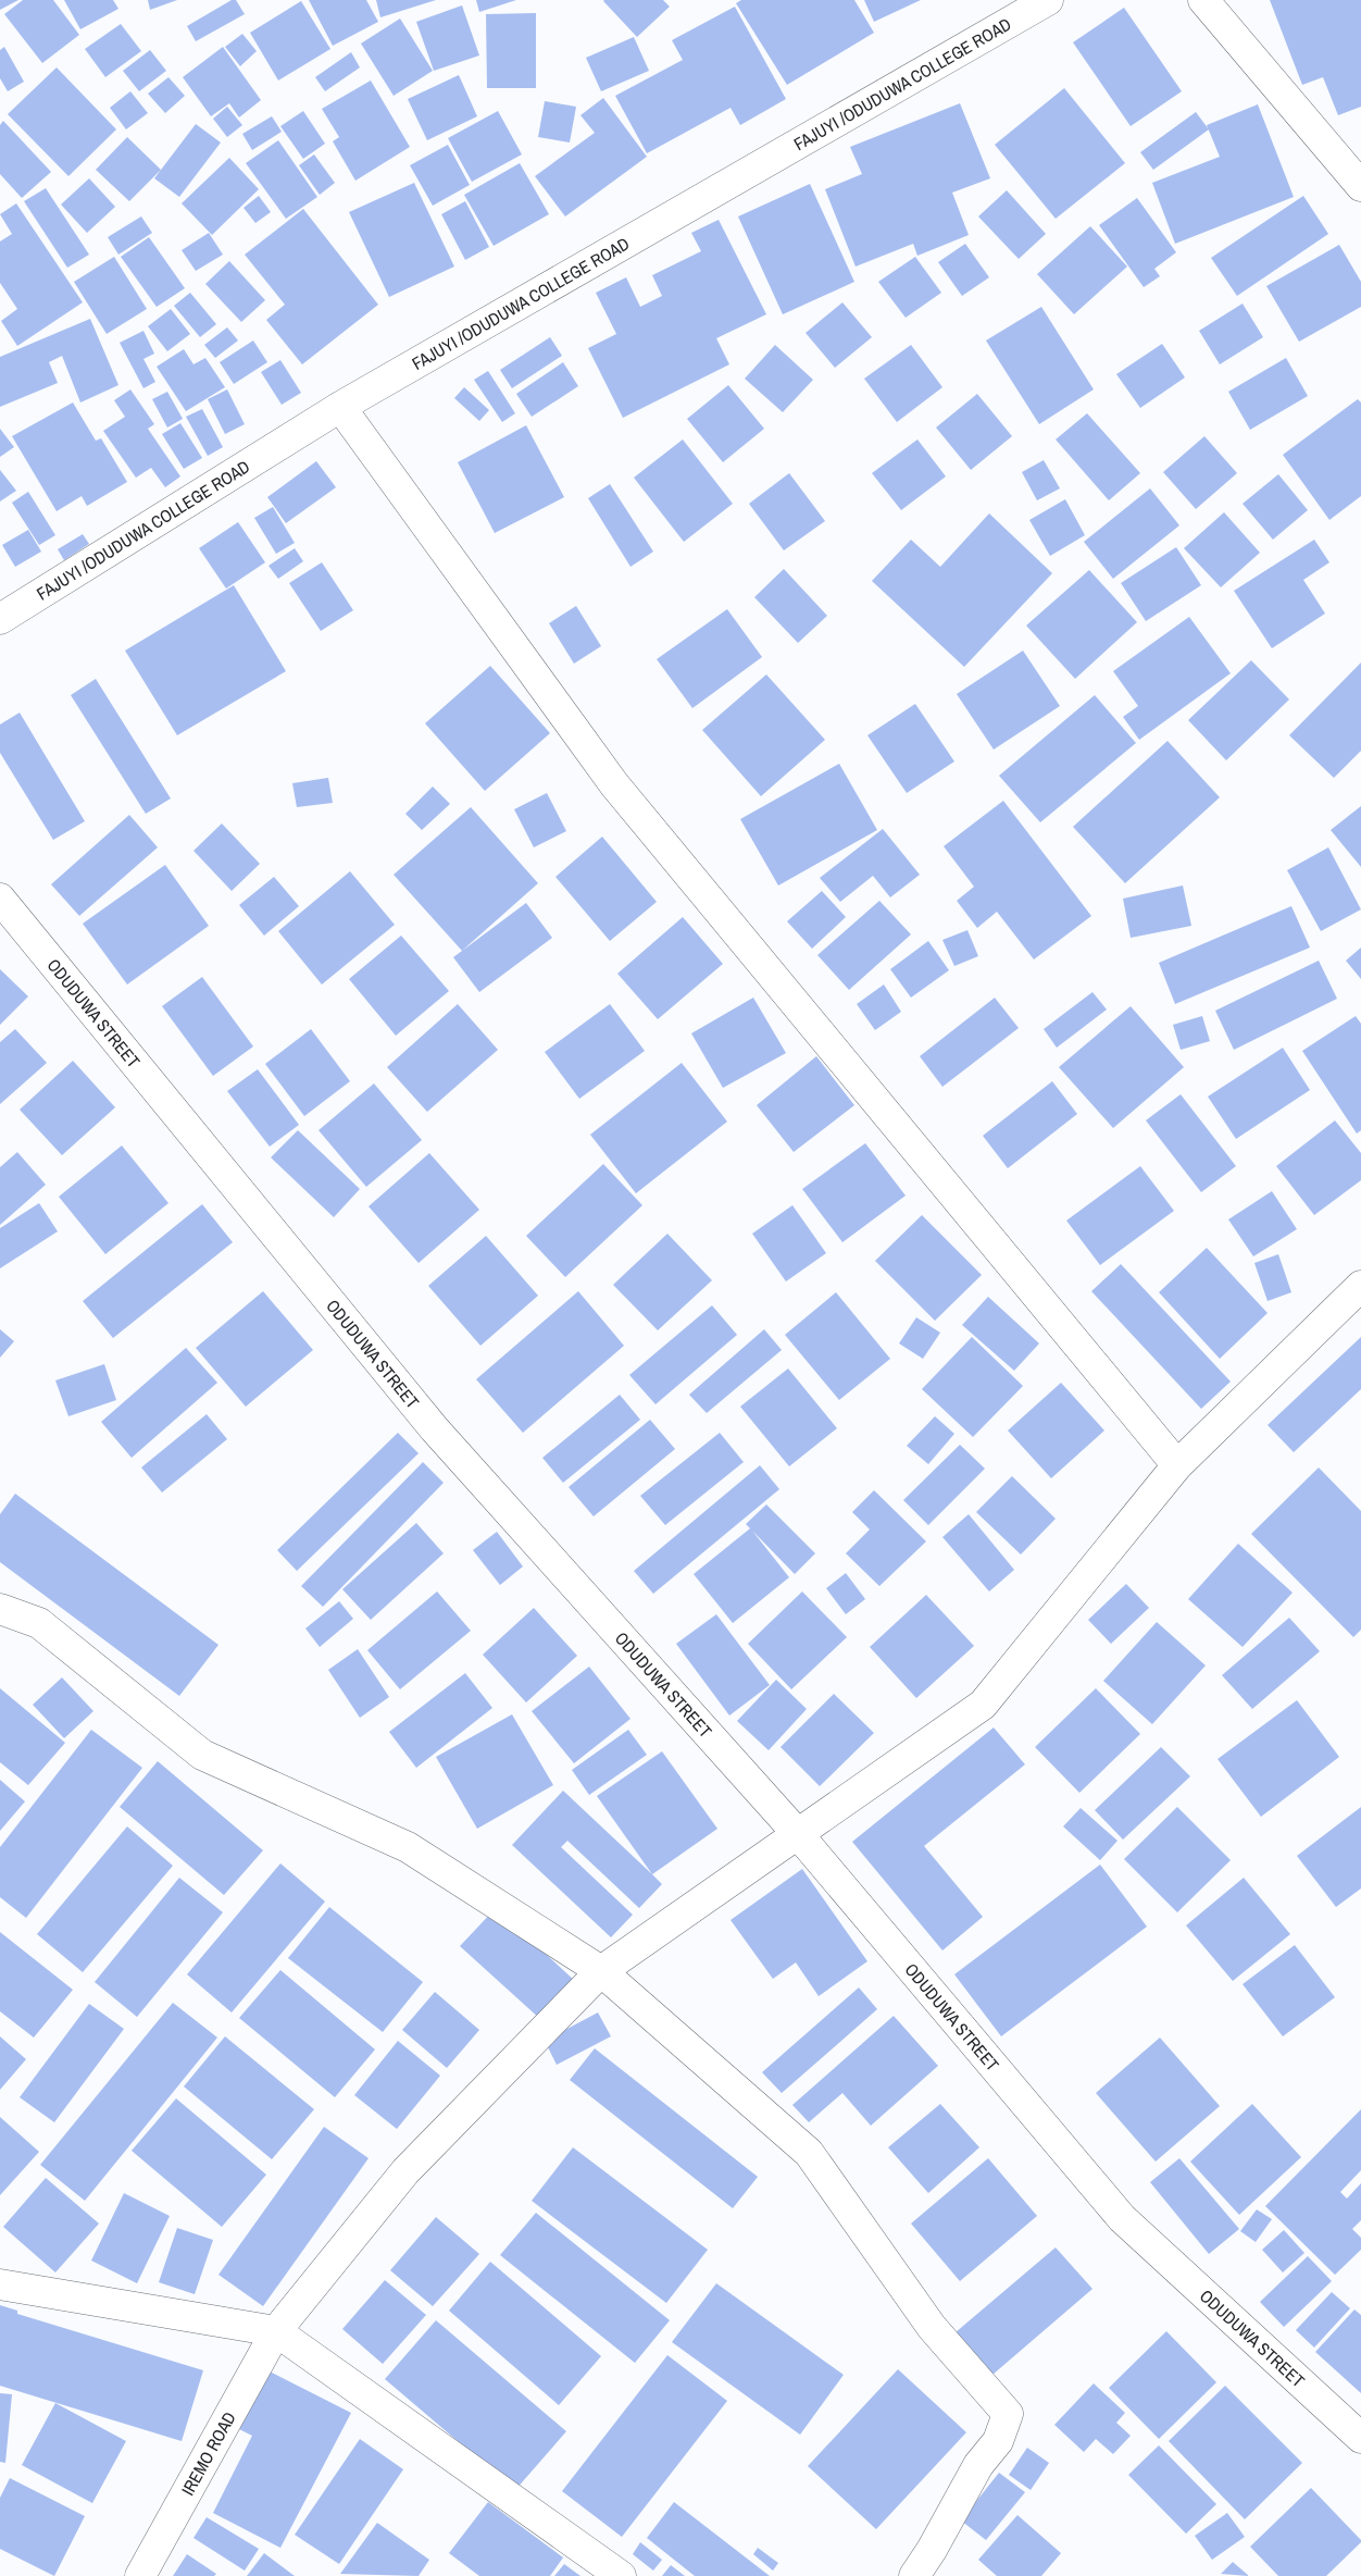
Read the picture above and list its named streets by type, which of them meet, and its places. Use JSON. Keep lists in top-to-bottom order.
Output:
{
  "streets": {
    "street": ["FAJUYI /ODUDUWA COLLEGE ROAD", "ODUDUWA STREET", "IREMO ROAD"]
  },
  "crossings": [
    ["ODUDUWA STREET", "IREMO ROAD"]
  ]
}
